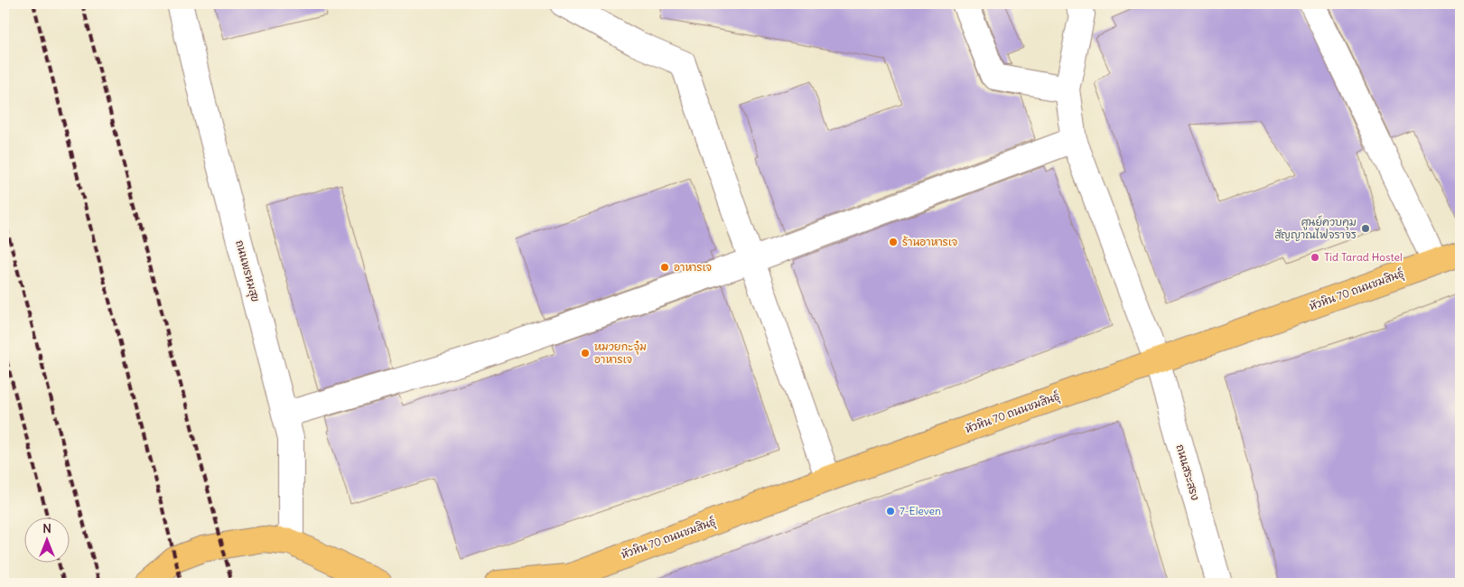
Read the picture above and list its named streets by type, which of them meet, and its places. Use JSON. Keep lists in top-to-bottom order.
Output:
{
  "streets": {
    "main road": ["หัวหิน 70 ถนนชมสินธุ์"],
    "street": ["ถนนพรหมสุข", "ถนนสระสรง"]
  },
  "crossings": [
    ["หัวหิน 70 ถนนชมสินธุ์", "ถนนสระสรง"]
  ],
  "places": [
    "ศูนย์ควบคุม สัญญาณไฟจราจร",
    "ร้านอาหารเจ",
    "Tid Tarad Hostel",
    "อาหารเจ",
    "หมวยกะจุ๋ม อาหารเจ",
    "7-Eleven"
  ],
  "north": "top"
}
